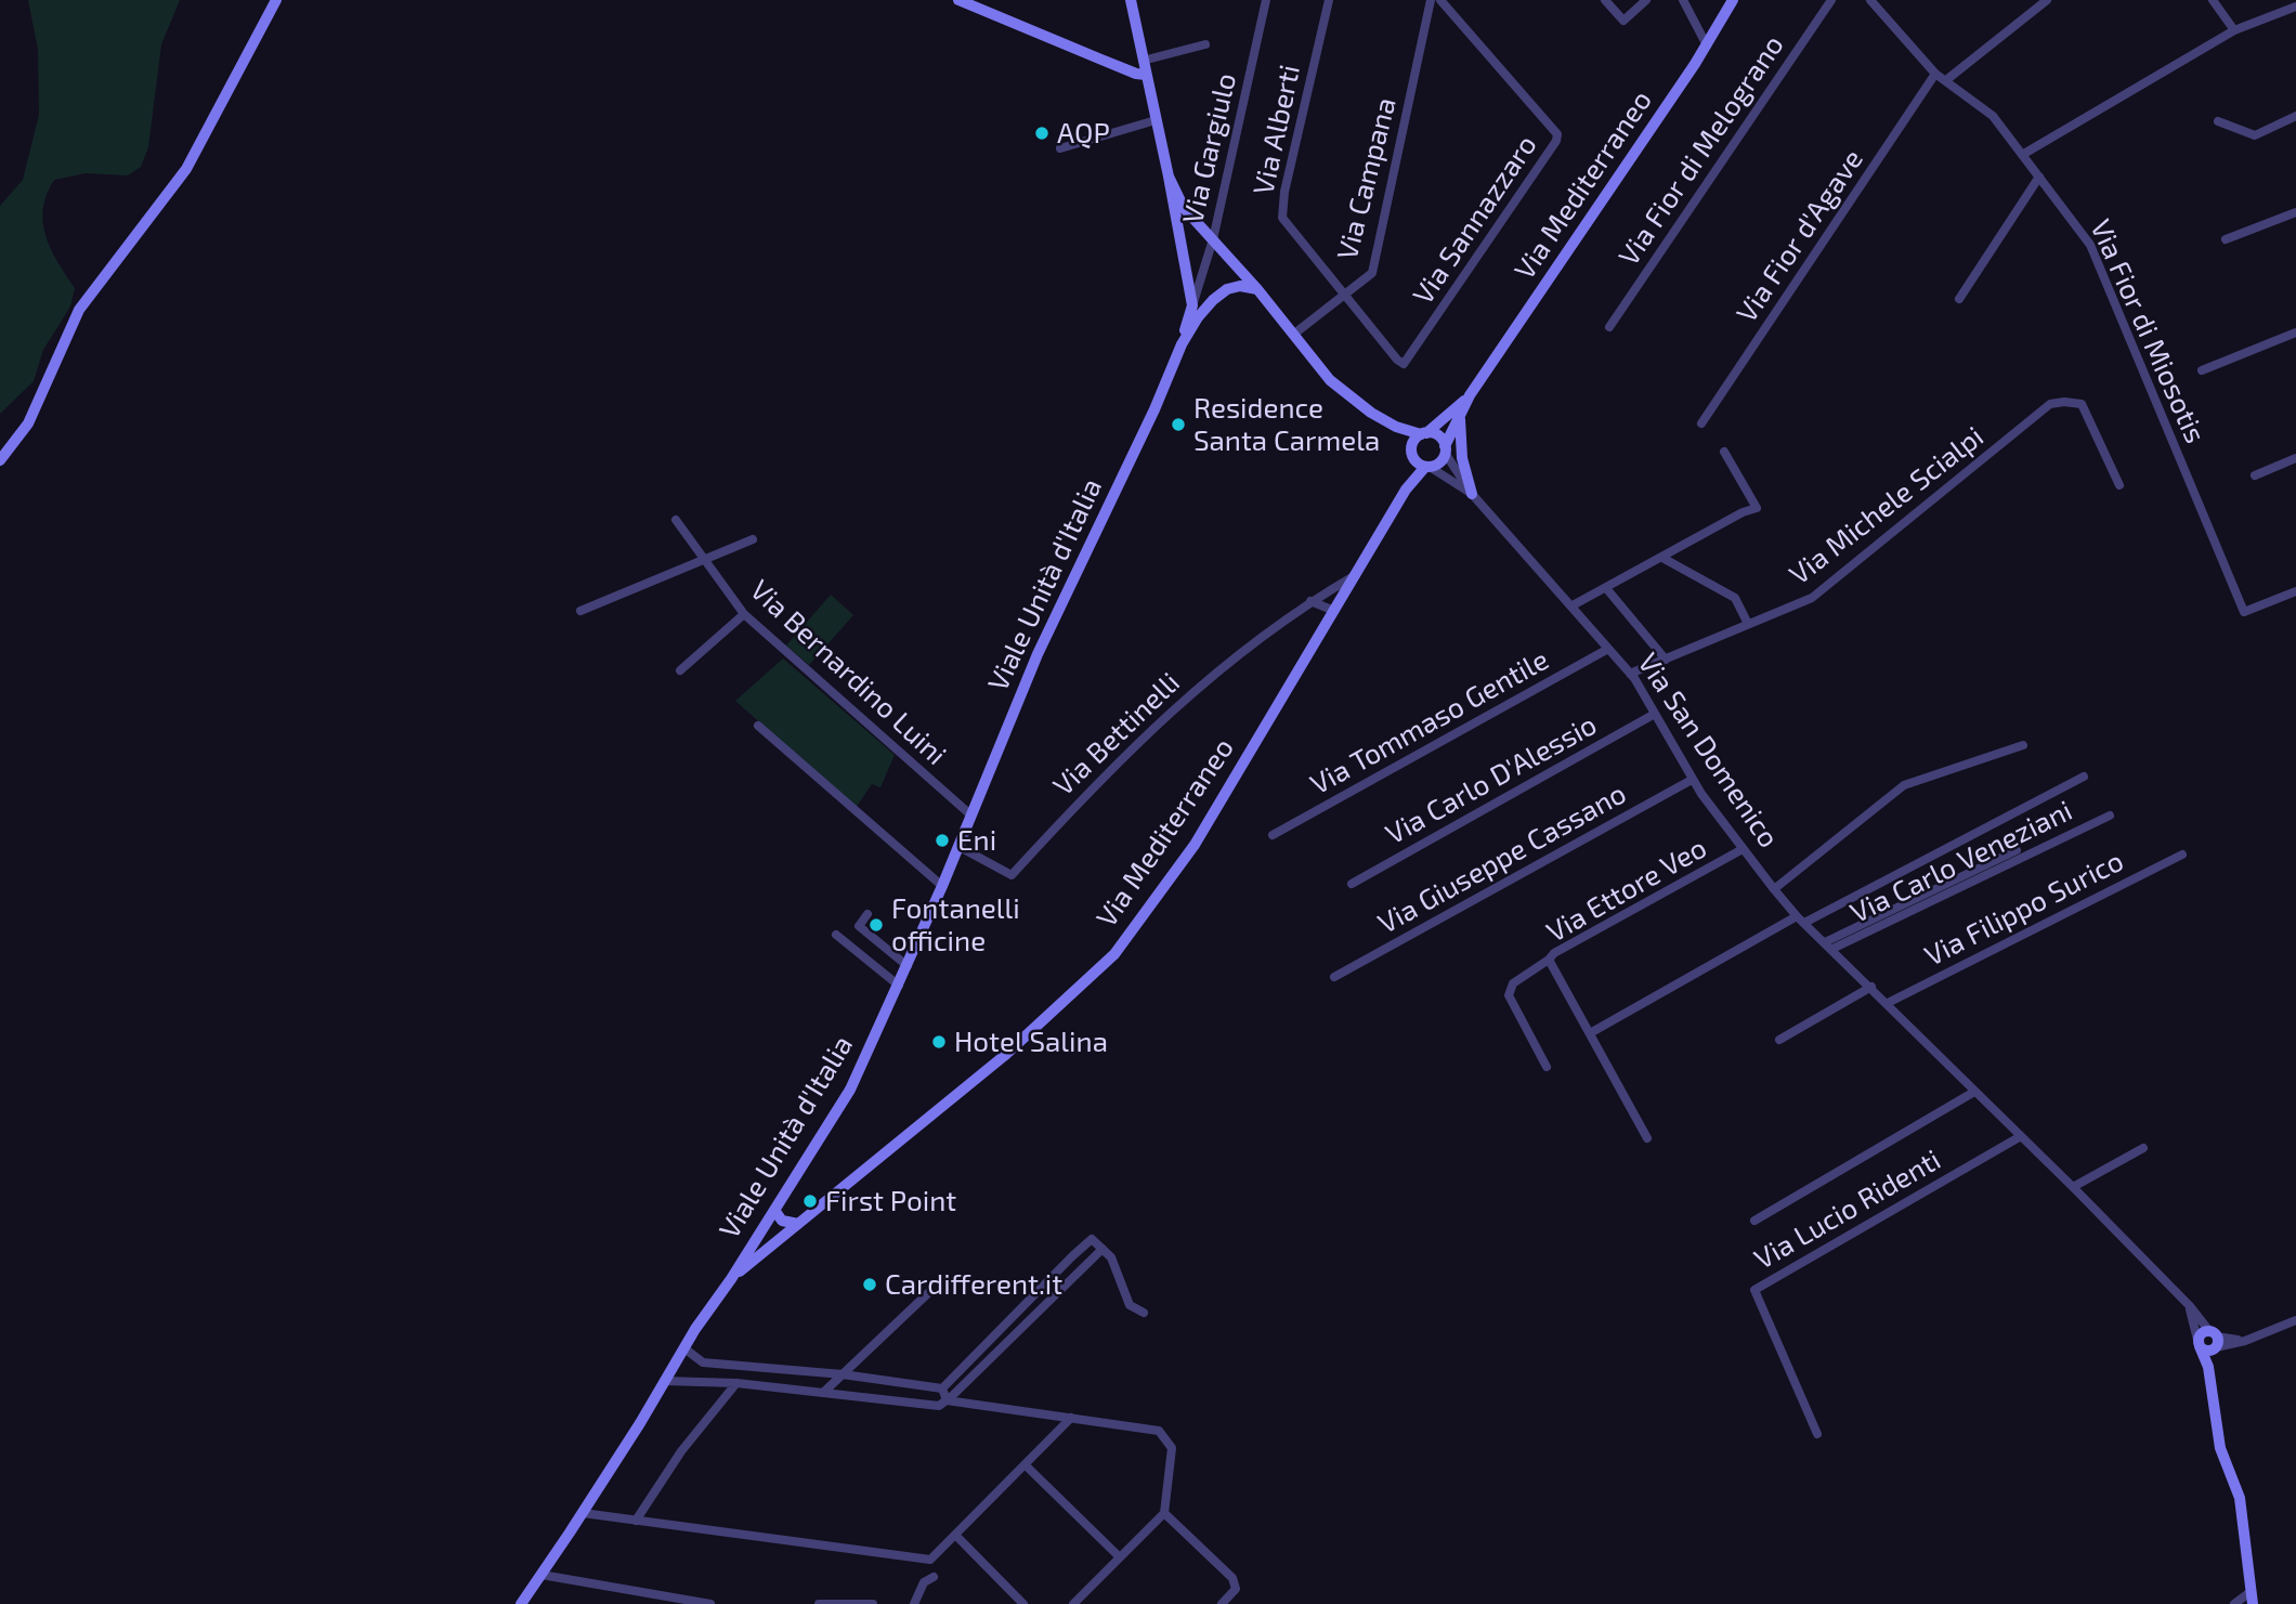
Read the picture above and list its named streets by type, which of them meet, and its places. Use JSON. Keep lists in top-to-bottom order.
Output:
{
  "streets": {
    "main road": ["Via Mediterraneo", "Viale Unità d'Italia"],
    "street": [
      "Via Alberti",
      "Via Gargiulo",
      "Via Fior di Melograno",
      "Via Campana",
      "Via Sannazzaro",
      "Via Fior d'Agave",
      "Via Fior di Miosotis",
      "Via Michele Scialpi",
      "Via Bernardino Luini",
      "Via Tommaso Gentile",
      "Via Bettinelli",
      "Via San Domenico",
      "Via Carlo D'Alessio",
      "Via Giuseppe Cassano",
      "Via Carlo Veneziani",
      "Via Ettore Veo",
      "Via Filippo Surico",
      "Via Lucio Ridenti"
    ]
  },
  "crossings": [
    ["Via Alberti", "Via Campana"],
    ["Via Alberti", "Via Sannazzaro"],
    ["Via Mediterraneo", "Viale Unità d'Italia"],
    ["Via Mediterraneo", "Via Bettinelli"],
    ["Via Mediterraneo", "Via San Domenico"],
    ["Via Fior d'Agave", "Via Fior di Miosotis"],
    ["Via Michele Scialpi", "Via San Domenico"],
    ["Viale Unità d'Italia", "Via Bernardino Luini"],
    ["Viale Unità d'Italia", "Via Bettinelli"],
    ["Via Tommaso Gentile", "Via San Domenico"],
    ["Via San Domenico", "Via Carlo D'Alessio"],
    ["Via San Domenico", "Via Giuseppe Cassano"],
    ["Via San Domenico", "Via Carlo Veneziani"],
    ["Via San Domenico", "Via Ettore Veo"],
    ["Via San Domenico", "Via Filippo Surico"],
    ["Via San Domenico", "Via Lucio Ridenti"]
  ],
  "places": [
    "AQP",
    "Residence Santa Carmela",
    "Eni",
    "Fontanelli officine",
    "Hotel Salina",
    "First Point",
    "Cardifferent.it"
  ]
}
